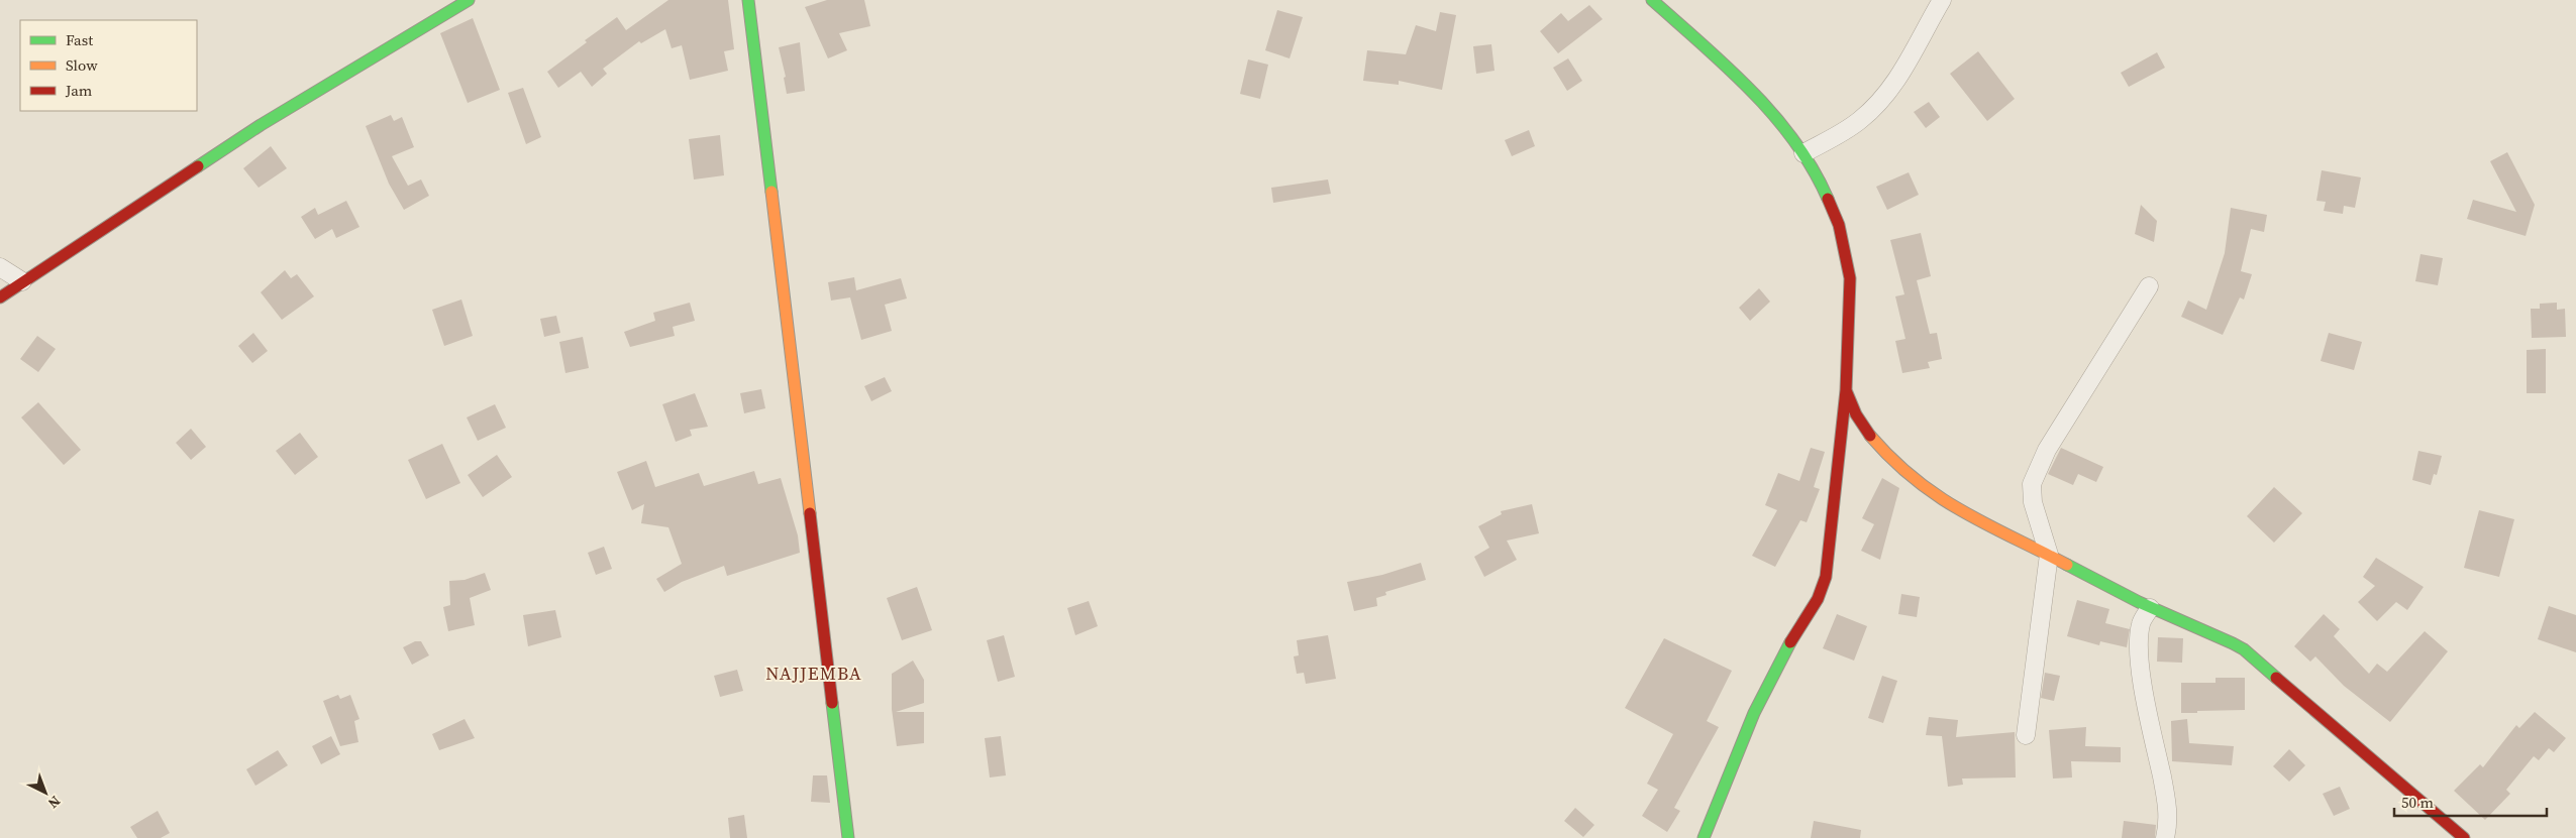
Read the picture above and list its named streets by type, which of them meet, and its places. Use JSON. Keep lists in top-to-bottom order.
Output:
{
  "districts": ["NAJJEMBA"],
  "legend": ["Fast", "Slow", "Jam"],
  "scale_bar": "50 m",
  "north": "bottom right"
}
